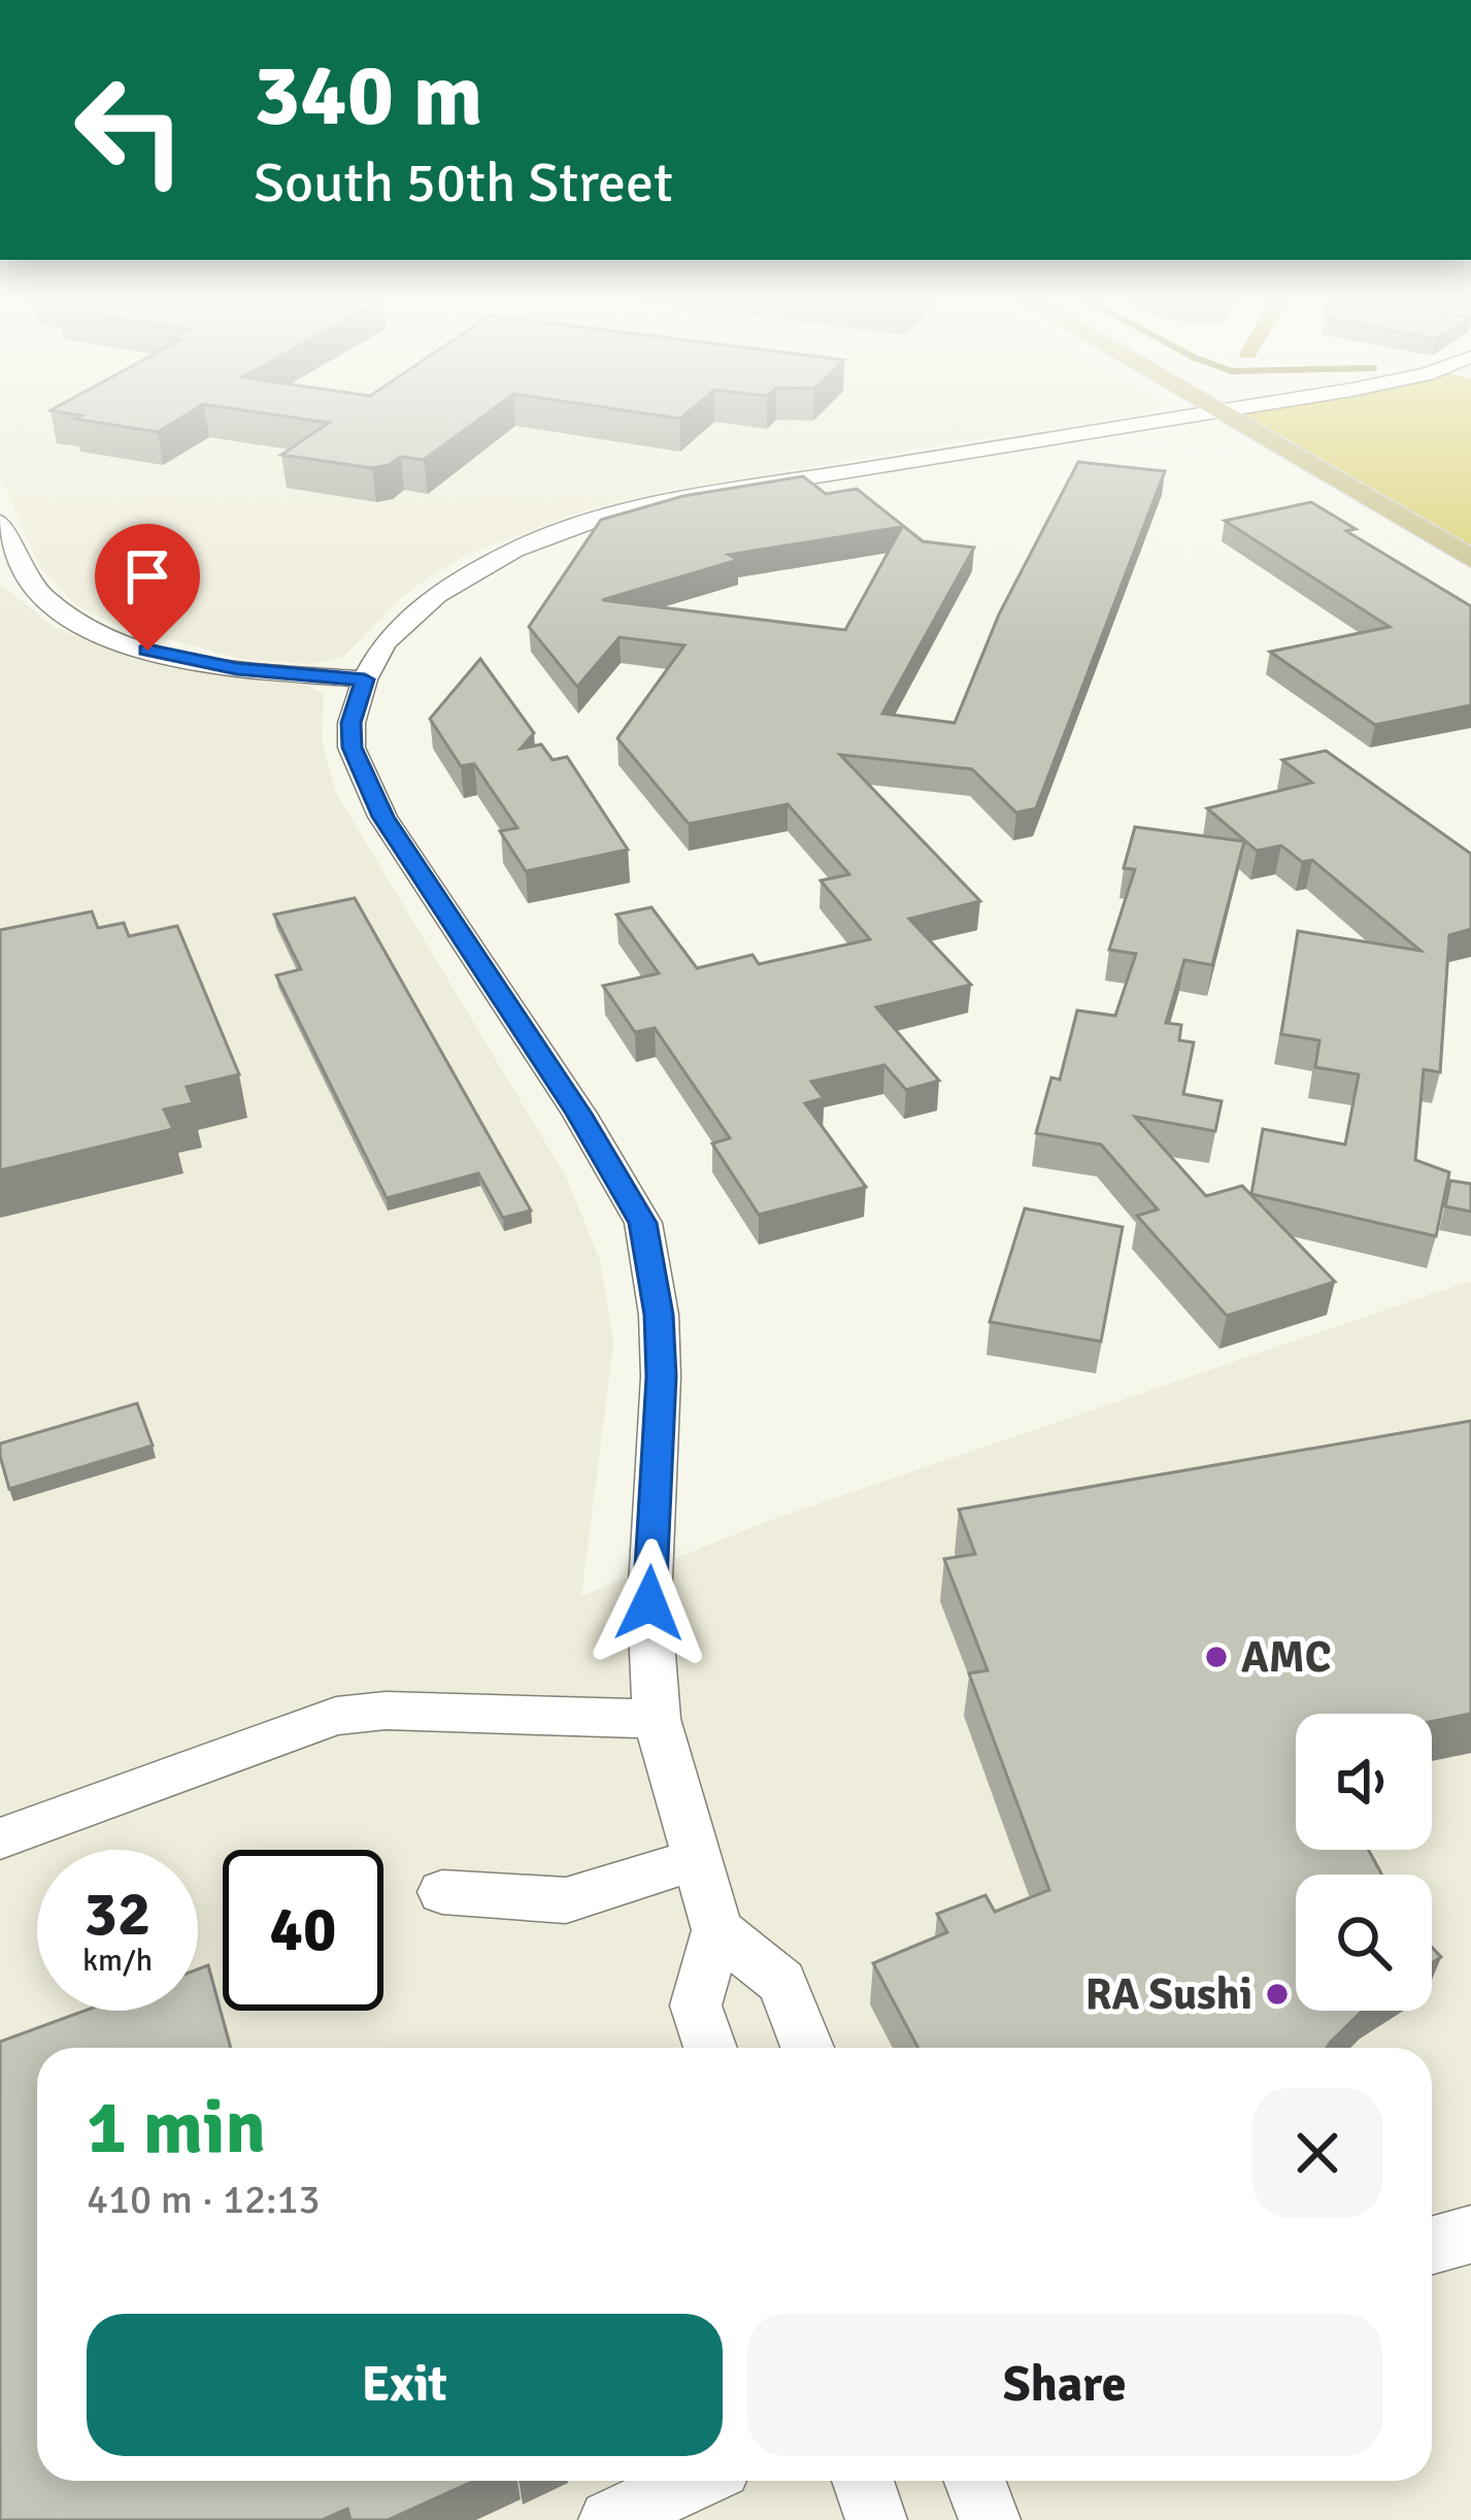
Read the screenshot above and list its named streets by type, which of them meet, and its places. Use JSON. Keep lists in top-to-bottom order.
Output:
{
  "places": ["AMC", "RA Sushi"],
  "page": {
    "turn": ["340 m", "South 50th Street"],
    "speed": "32 km/h",
    "limit": "40",
    "heading": ["1 min", "410 m · 12:13"],
    "buttons": ["Exit", "Share"]
  }
}
